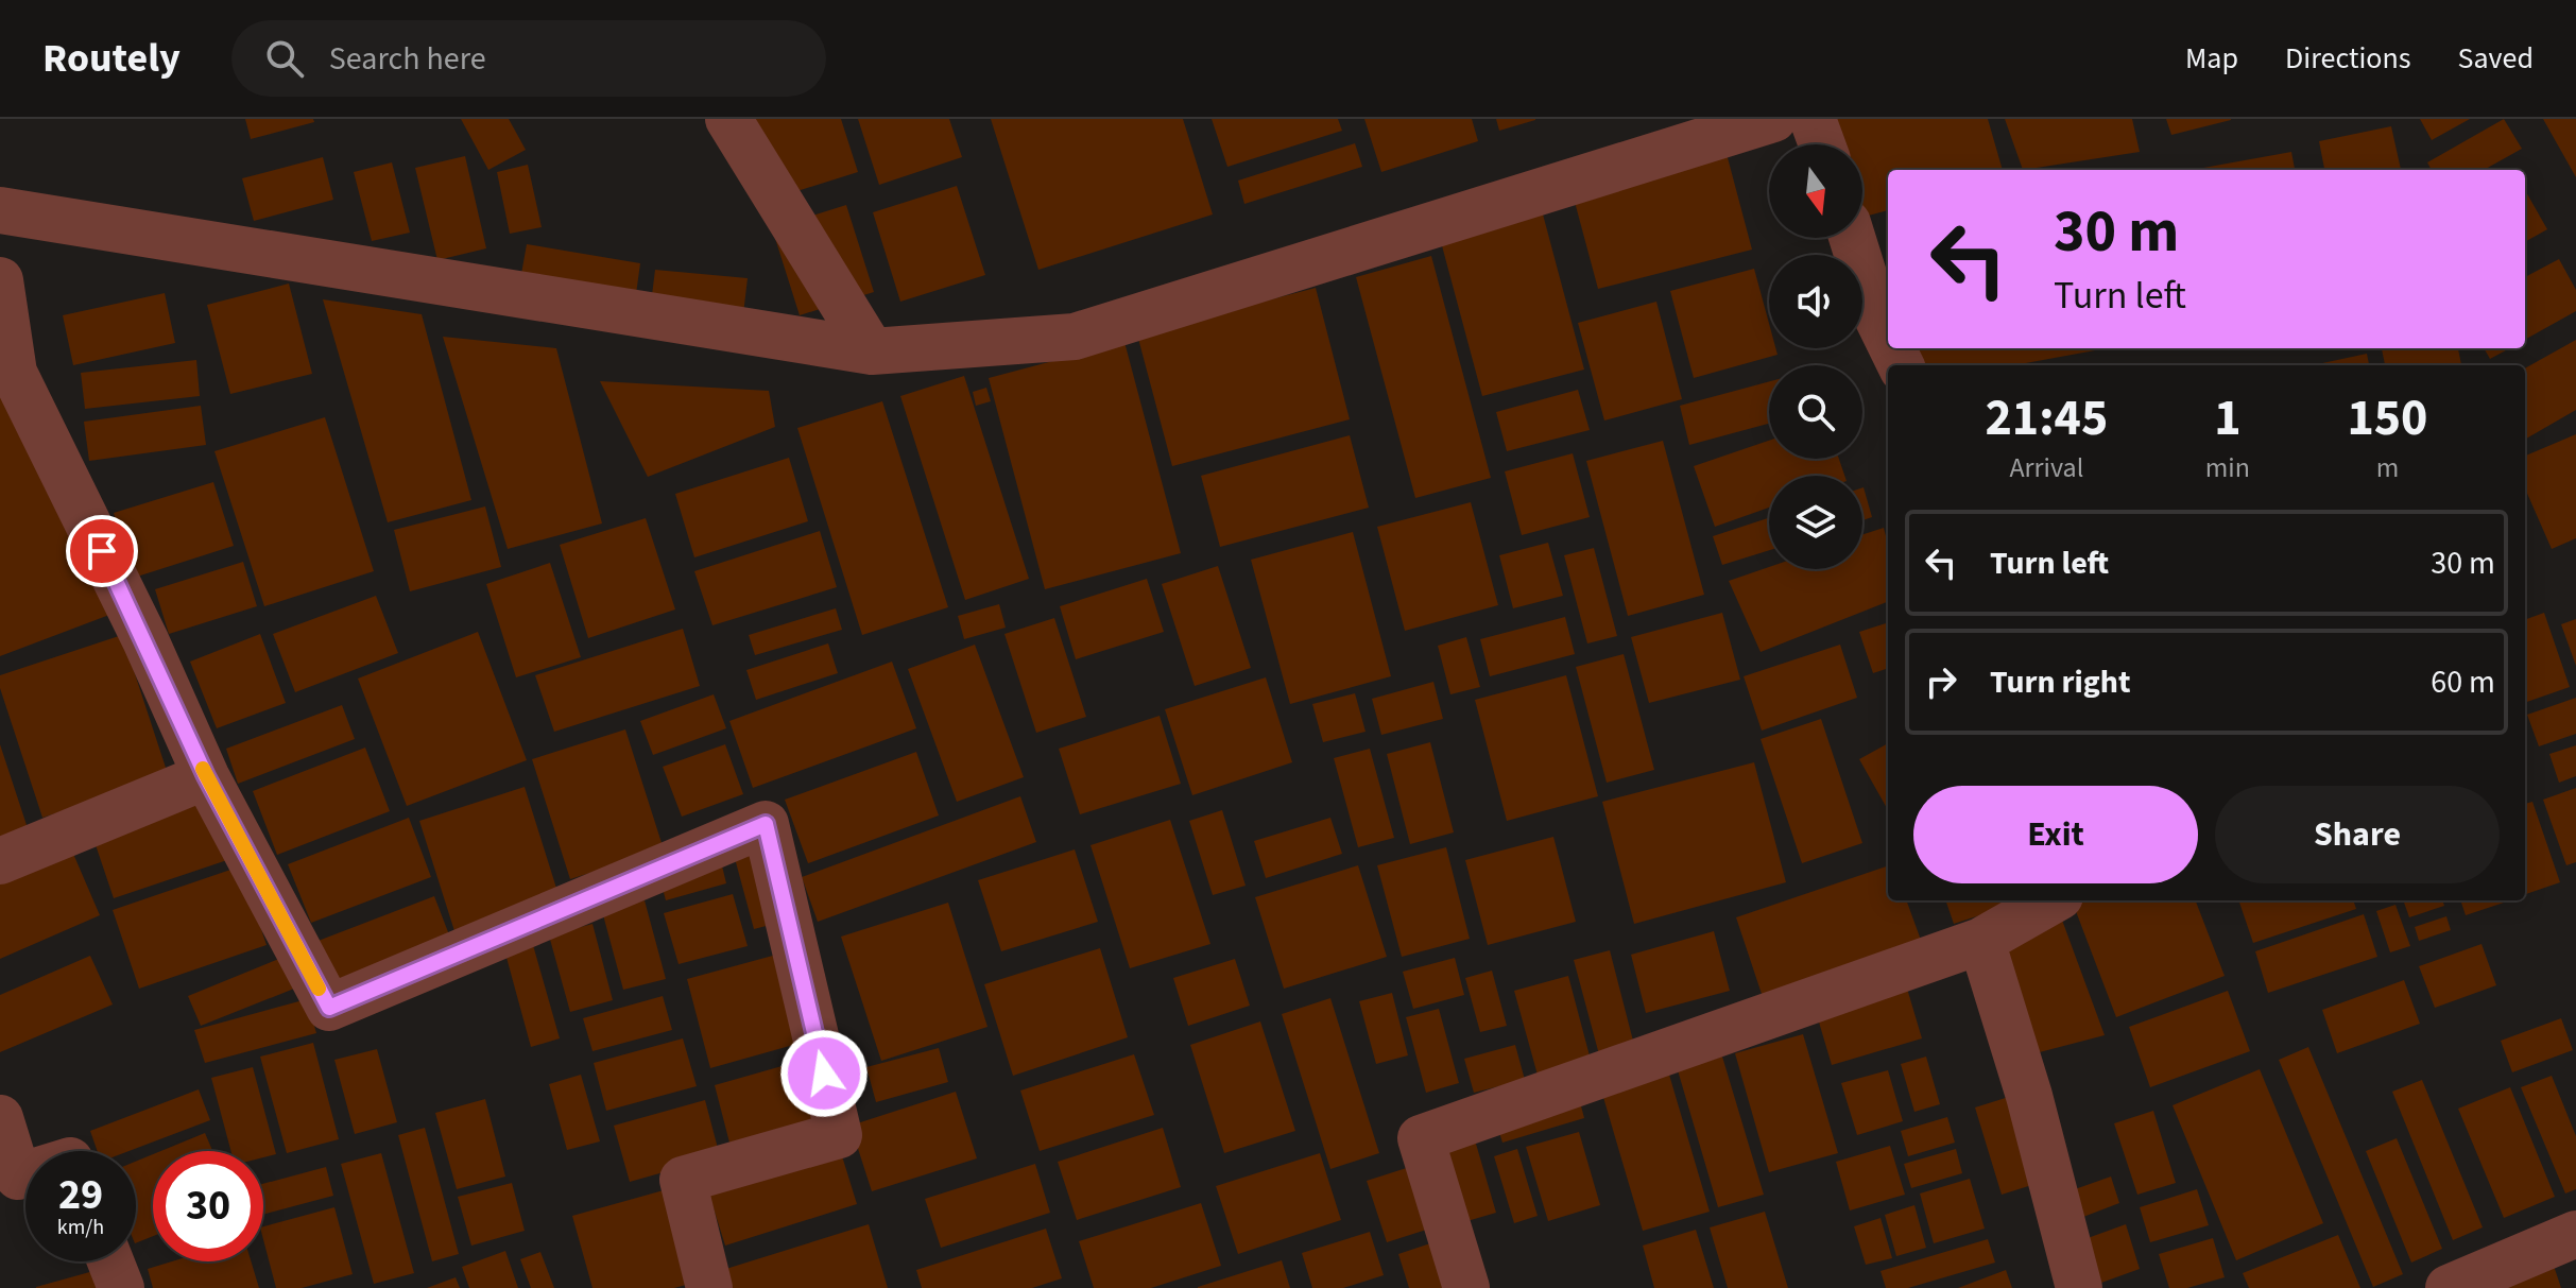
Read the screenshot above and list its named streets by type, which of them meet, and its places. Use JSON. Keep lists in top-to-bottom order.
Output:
{
  "north": "bottom",
  "page": {
    "header": "Routely",
    "search": "Search here",
    "nav": ["Map", "Directions", "Saved"],
    "turn": ["30 m", "Turn left"],
    "eta": [
      "21:45",
      "Arrival",
      "1",
      "min",
      "150",
      "m"
    ],
    "list": [
      {
        "name": "Turn left",
        "value": "30 m"
      },
      {
        "name": "Turn right",
        "value": "60 m"
      }
    ],
    "buttons": ["Exit", "Share"],
    "speed": "29 km/h",
    "limit": "30"
  }
}
